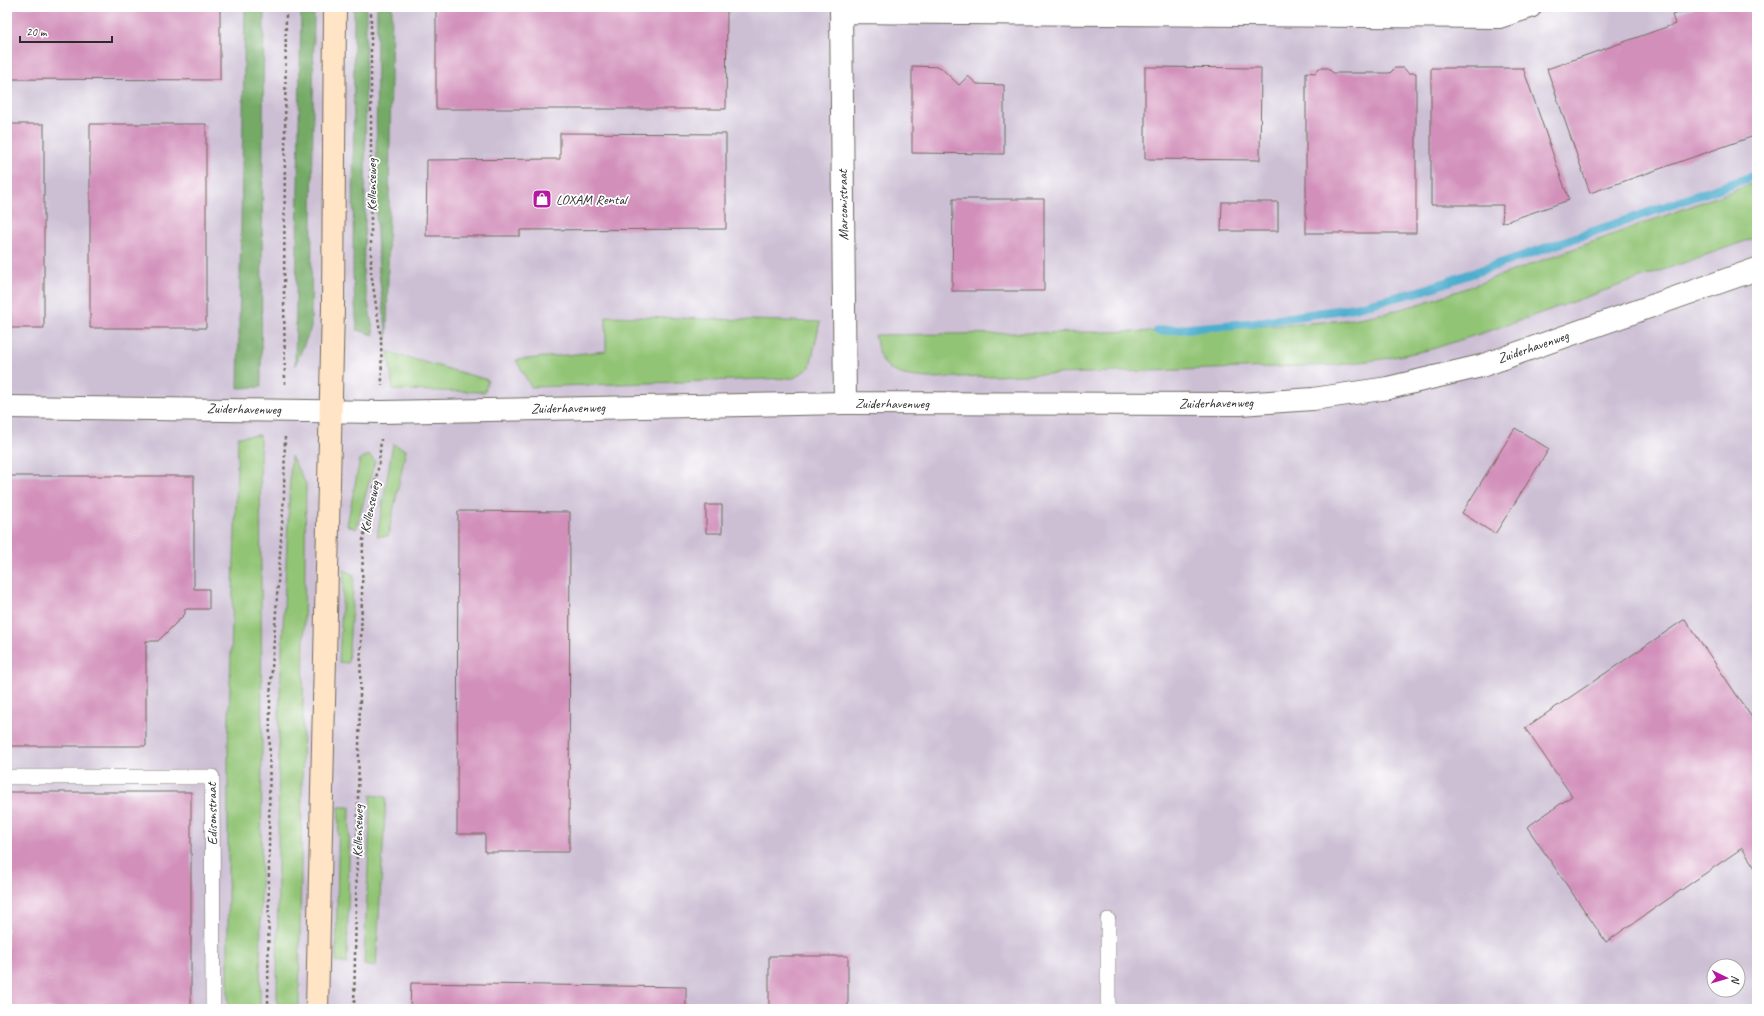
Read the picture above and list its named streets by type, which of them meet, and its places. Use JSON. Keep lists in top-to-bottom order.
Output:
{
  "streets": {
    "street": ["Marconistraat", "Zuiderhavenweg"],
    "lane": ["Edisonstraat"],
    "path": ["Kellenseweg"]
  },
  "crossings": [
    ["Kellenseweg", "Zuiderhavenweg"],
    ["Marconistraat", "Zuiderhavenweg"]
  ],
  "places": {
    "shop": ["LOXAM Rental"]
  },
  "scale_bar": "20 m",
  "north": "right"
}
